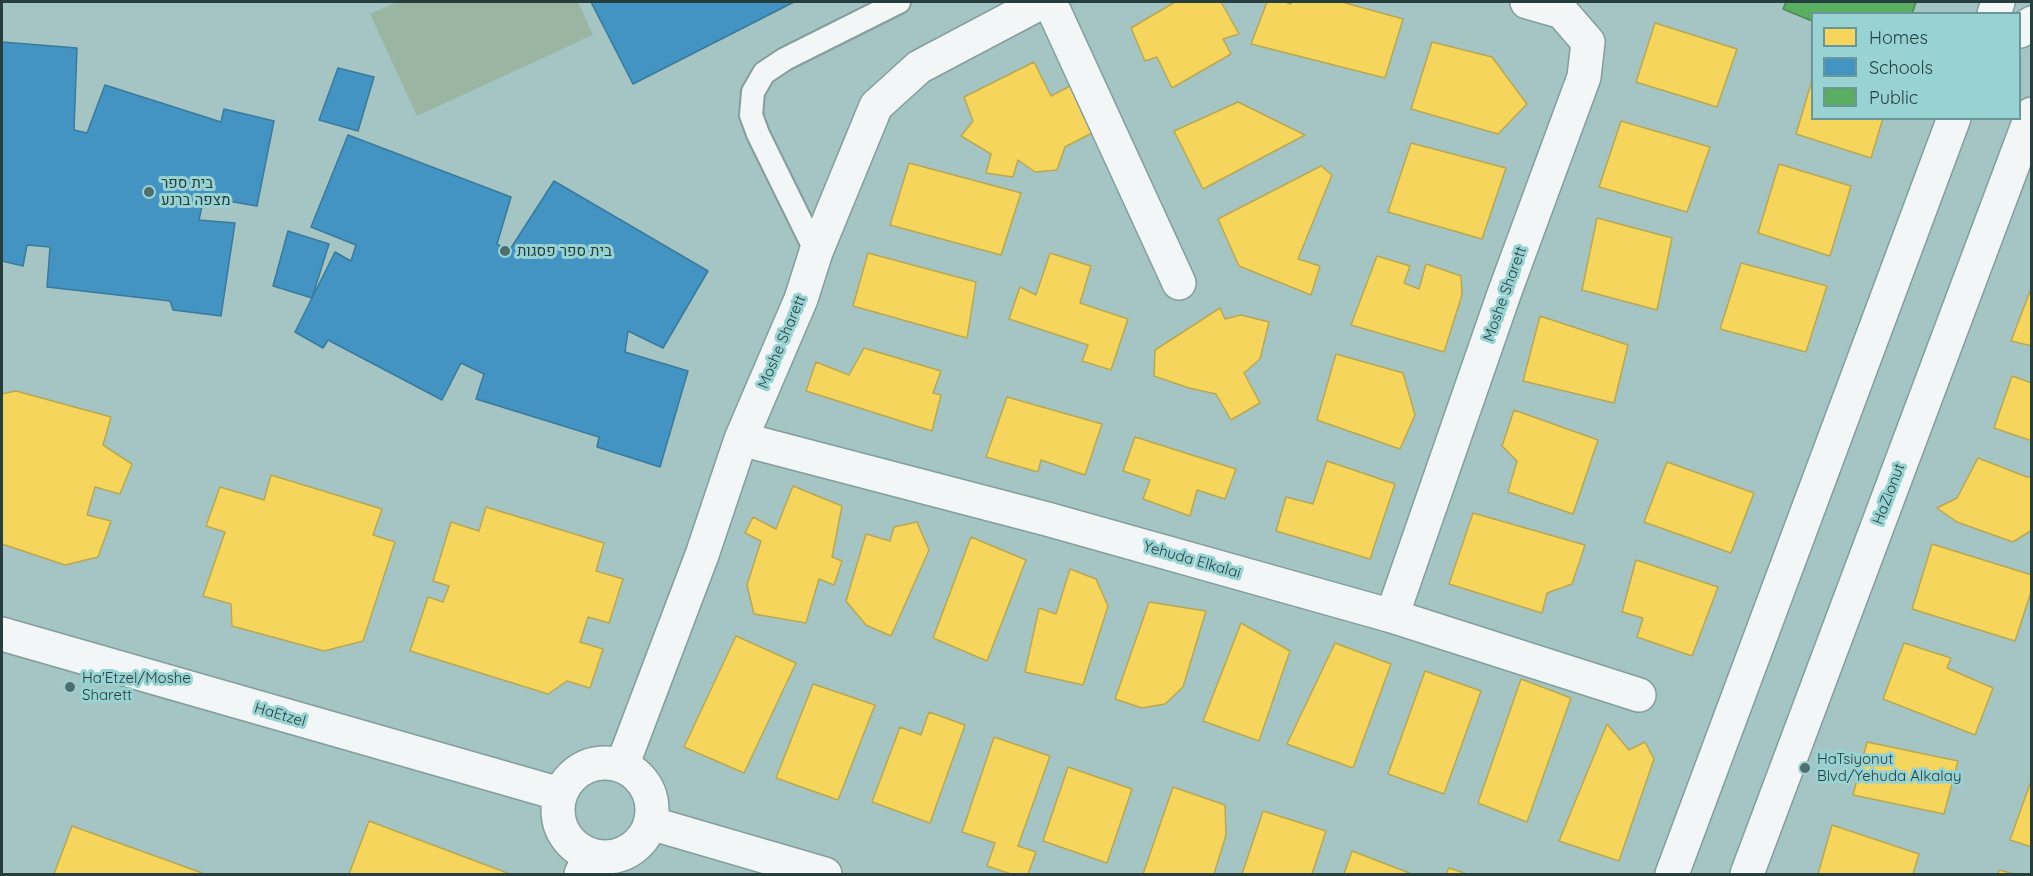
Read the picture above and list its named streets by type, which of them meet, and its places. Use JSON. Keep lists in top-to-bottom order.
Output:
{
  "streets": {
    "street": [
      "Moshe Sharett",
      "HaZionut",
      "Yehuda Elkalai",
      "HaEtzel"
    ]
  },
  "crossings": [
    ["Moshe Sharett", "Yehuda Elkalai"],
    ["Moshe Sharett", "HaEtzel"]
  ],
  "places": [
    "בית ספר מצפה ברנע",
    "בית ספר פסגות",
    "Ha'Etzel/Moshe Sharett",
    "HaTsiyonut Blvd/Yehuda Alkalay"
  ],
  "legend": ["Homes", "Schools", "Public"]
}
